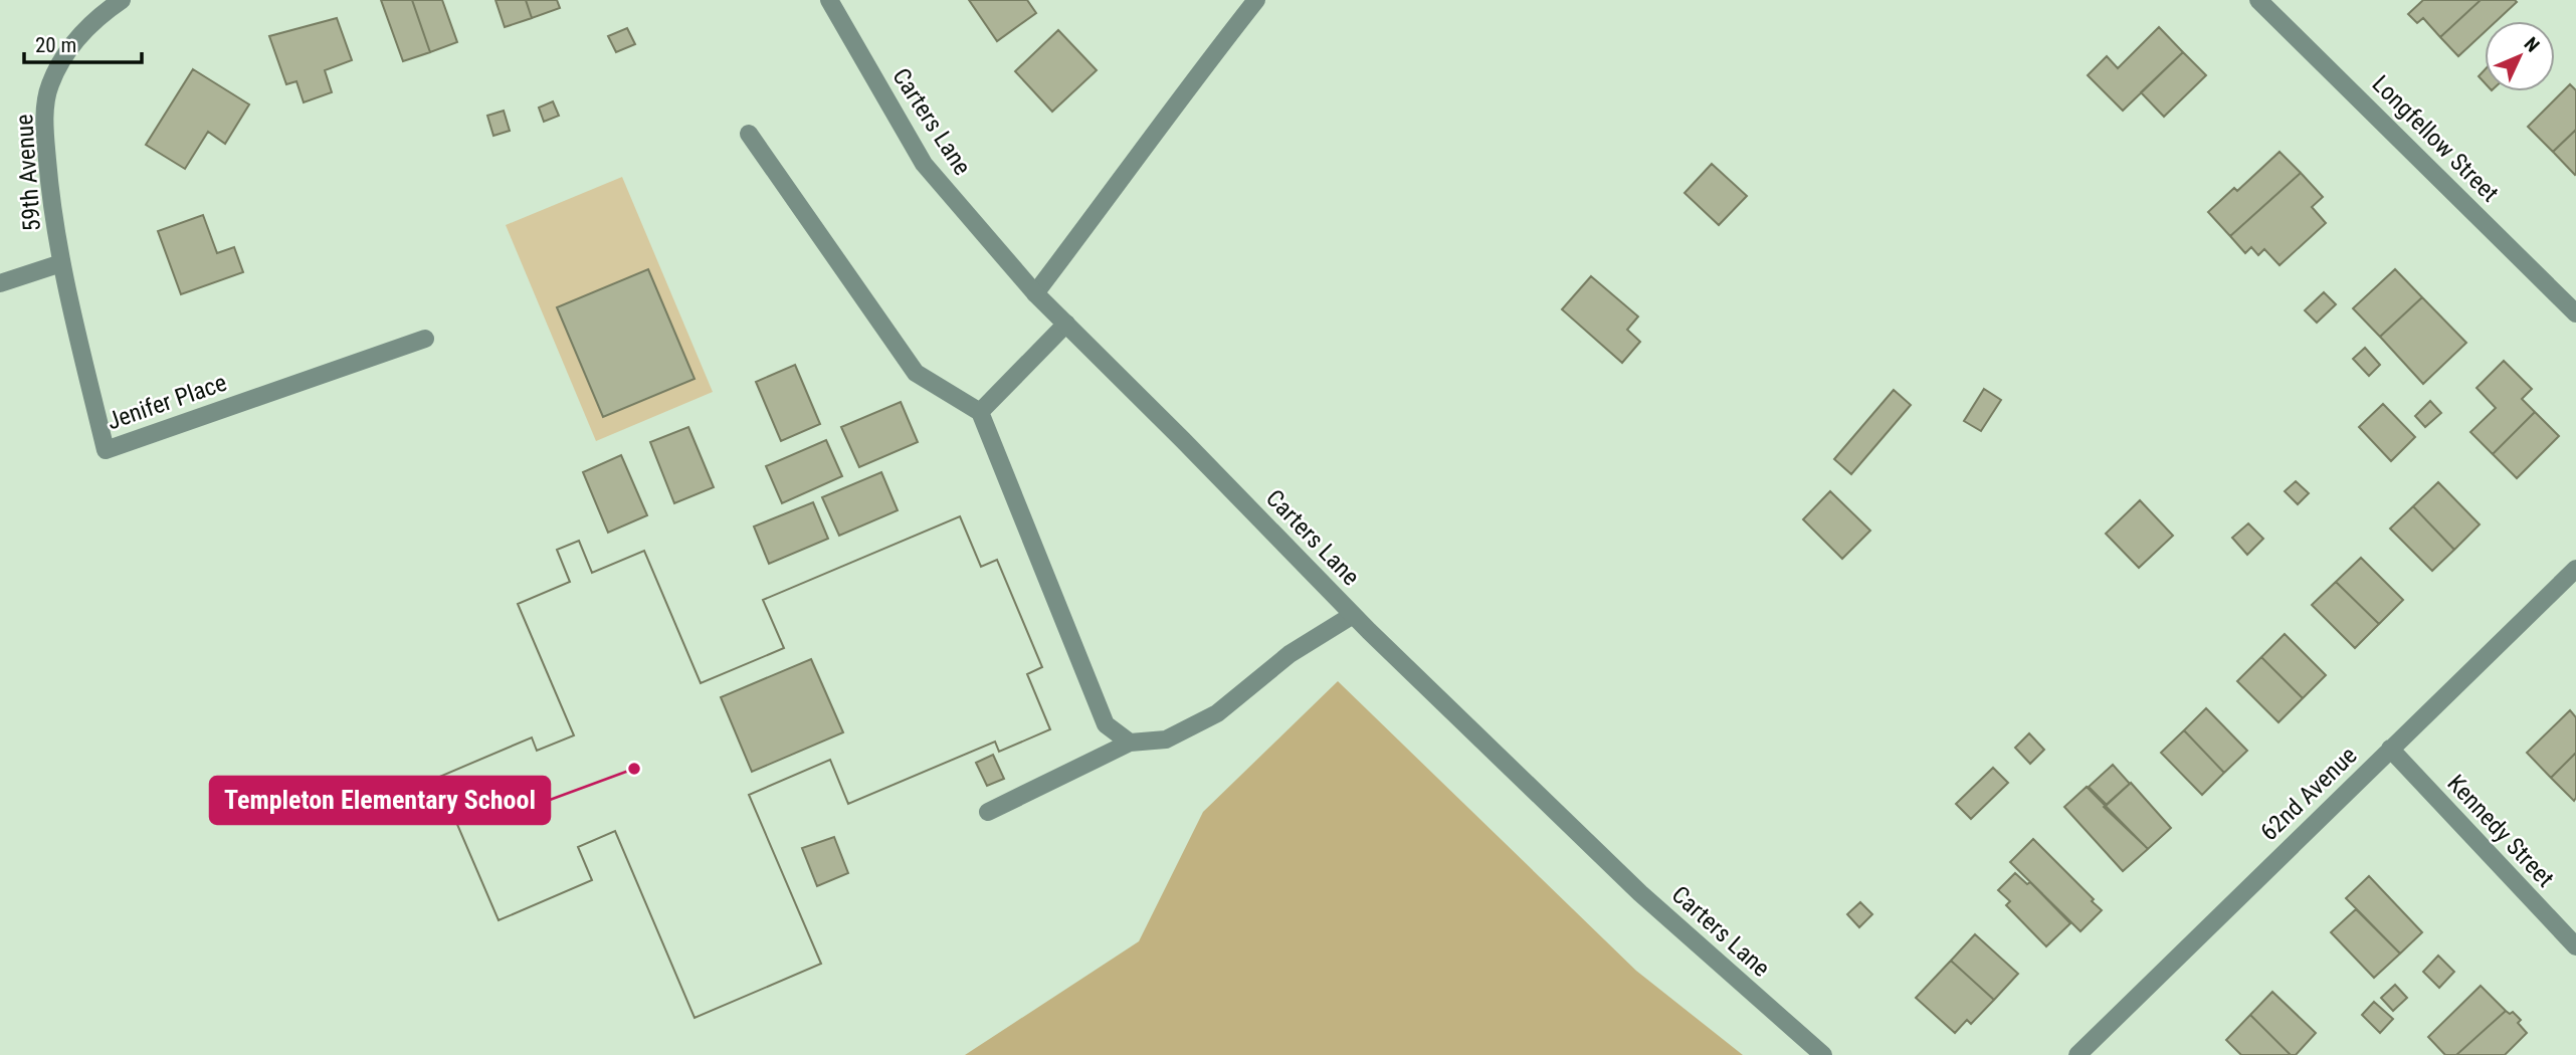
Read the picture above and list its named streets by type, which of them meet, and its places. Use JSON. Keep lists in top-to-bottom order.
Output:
{
  "streets": {
    "street": [
      "Carters Lane",
      "Longfellow Street",
      "59th Avenue",
      "Jenifer Place",
      "62nd Avenue",
      "Kennedy Street"
    ]
  },
  "crossings": [
    ["59th Avenue", "Jenifer Place"],
    ["62nd Avenue", "Kennedy Street"]
  ],
  "places": ["Templeton Elementary School"],
  "scale_bar": "20 m",
  "north": "top right"
}
